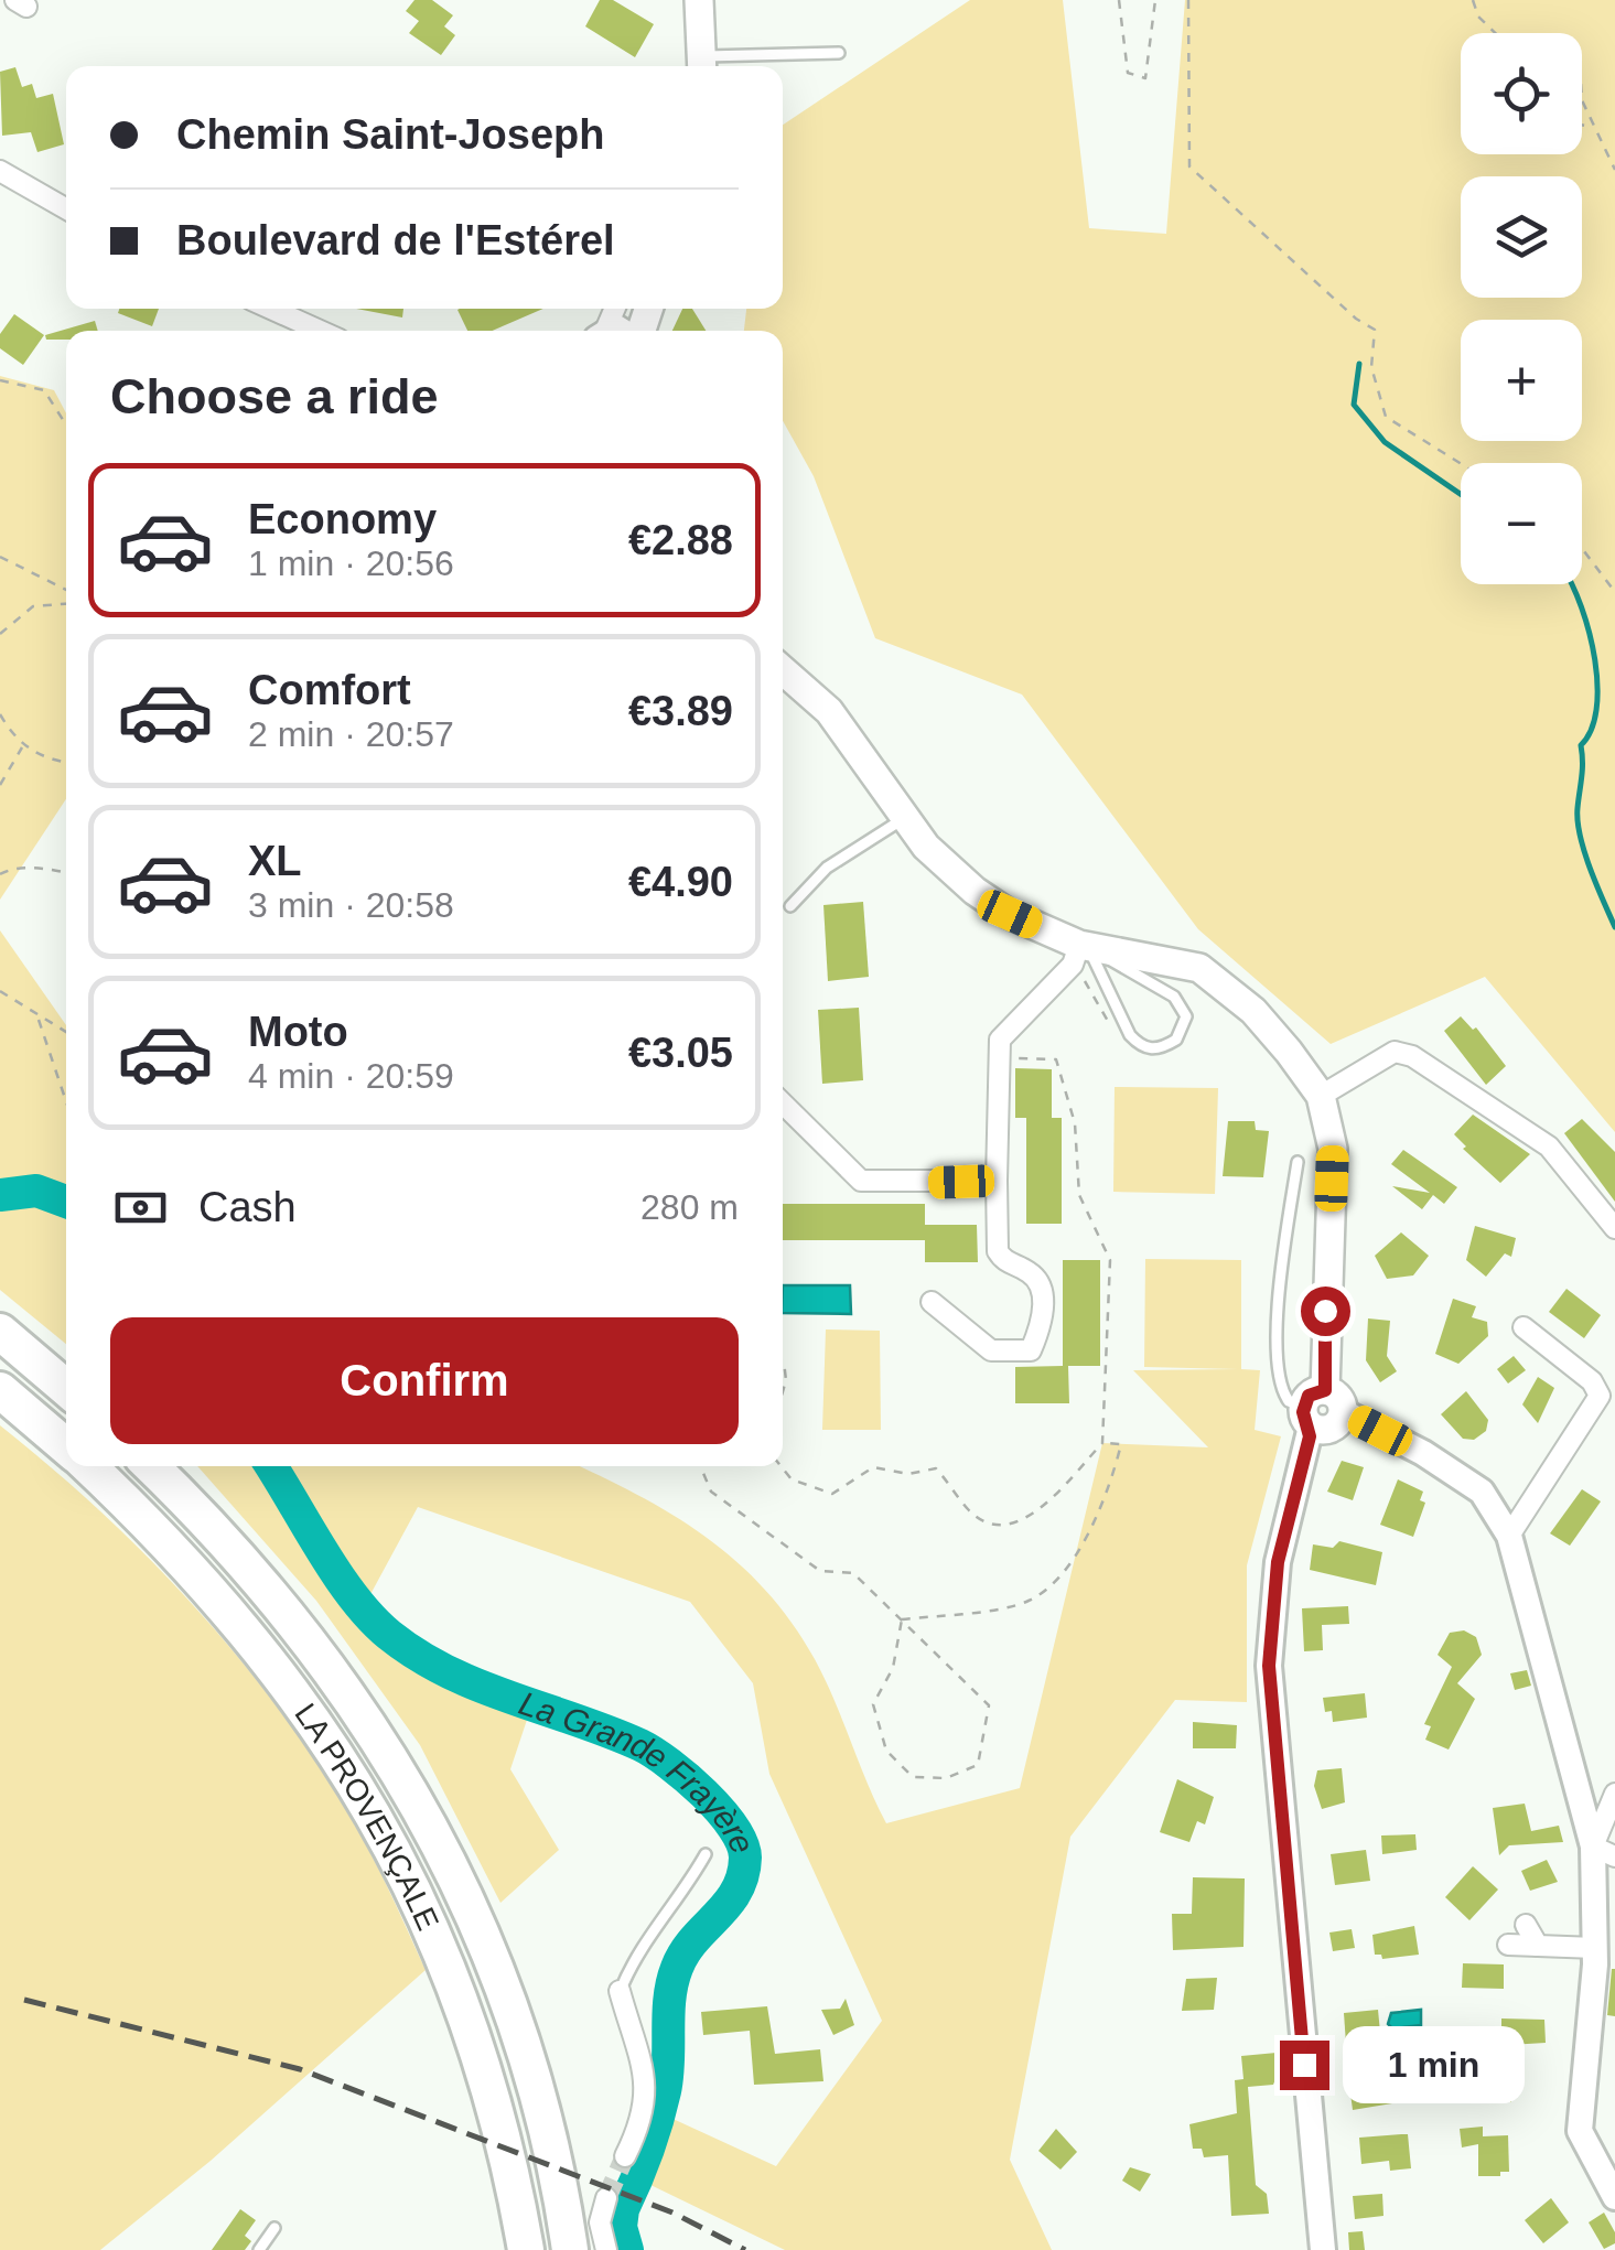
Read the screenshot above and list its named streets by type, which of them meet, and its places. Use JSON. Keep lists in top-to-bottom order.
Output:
{
  "streets": {
    "highway": ["LA PROVENÇALE"]
  },
  "water": ["La Grande Frayère"],
  "page": {
    "map_buttons": ["+", "−"],
    "banner": ["Chemin Saint-Joseph", "Boulevard de l'Estérel"],
    "heading": "Choose a ride",
    "list": [
      {
        "name": "Economy",
        "note": "1 min · 20:56",
        "value": "€2.88"
      },
      {
        "name": "Comfort",
        "note": "2 min · 20:57",
        "value": "€3.89"
      },
      {
        "name": "XL",
        "note": "3 min · 20:58",
        "value": "€4.90"
      },
      {
        "name": "Moto",
        "note": "4 min · 20:59",
        "value": "€3.05"
      }
    ],
    "pay": ["Cash", "280 m"],
    "buttons": "Confirm",
    "bubble": "1 min"
  }
}
